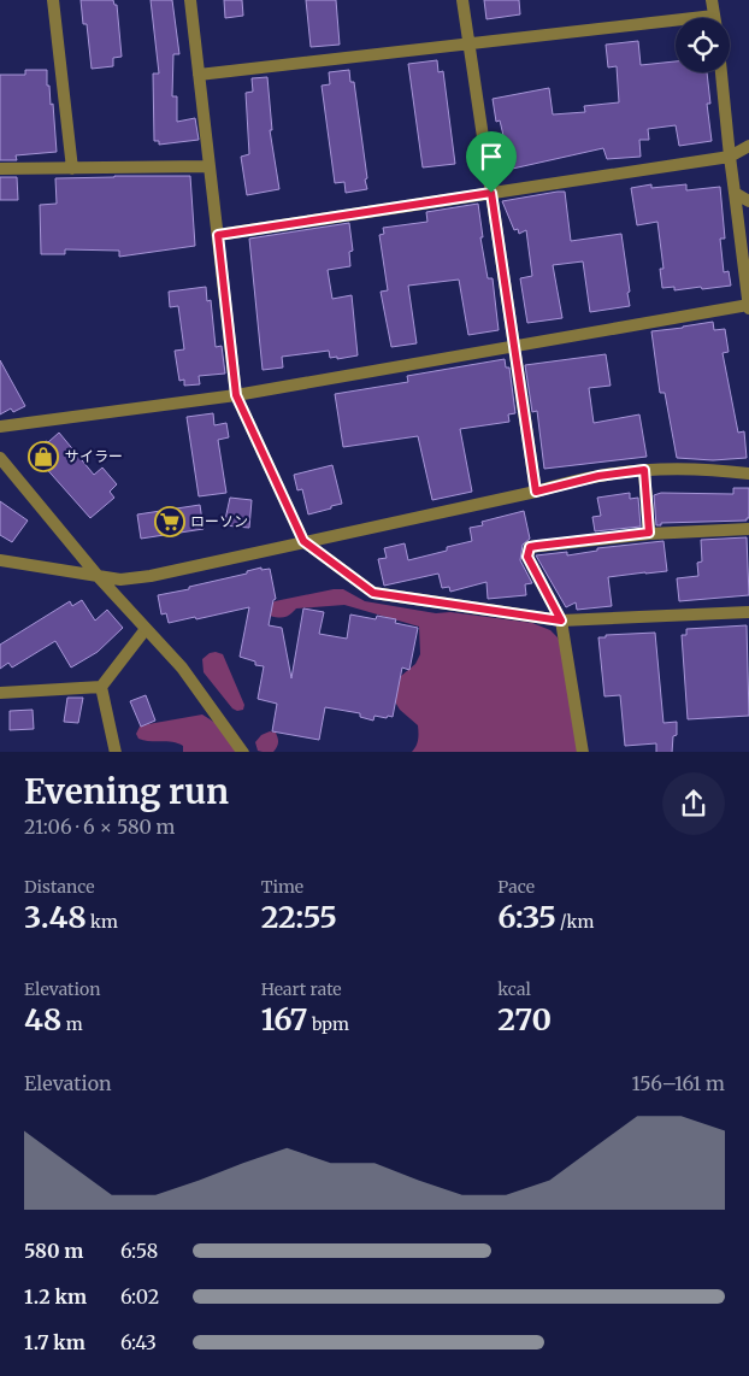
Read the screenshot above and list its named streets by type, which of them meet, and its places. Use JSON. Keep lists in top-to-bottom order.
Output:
{
  "places": {
    "shop": ["サイラー"],
    "supermarket": ["ローソン"]
  },
  "page": {
    "heading": ["Evening run", "21:06 · 6 × 580 m"],
    "stats": [
      ["Distance", "3.48 km"],
      ["Time", "22:55"],
      ["Pace", "6:35 /km"],
      ["Elevation", "48 m"],
      ["Heart rate", "167 bpm"],
      ["kcal", "270"]
    ],
    "chart": ["Elevation", "156–161 m"],
    "list": [
      {
        "name": "580 m",
        "note": "6:58"
      },
      {
        "name": "1.2 km",
        "note": "6:02"
      },
      {
        "name": "1.7 km",
        "note": "6:43"
      }
    ]
  }
}
